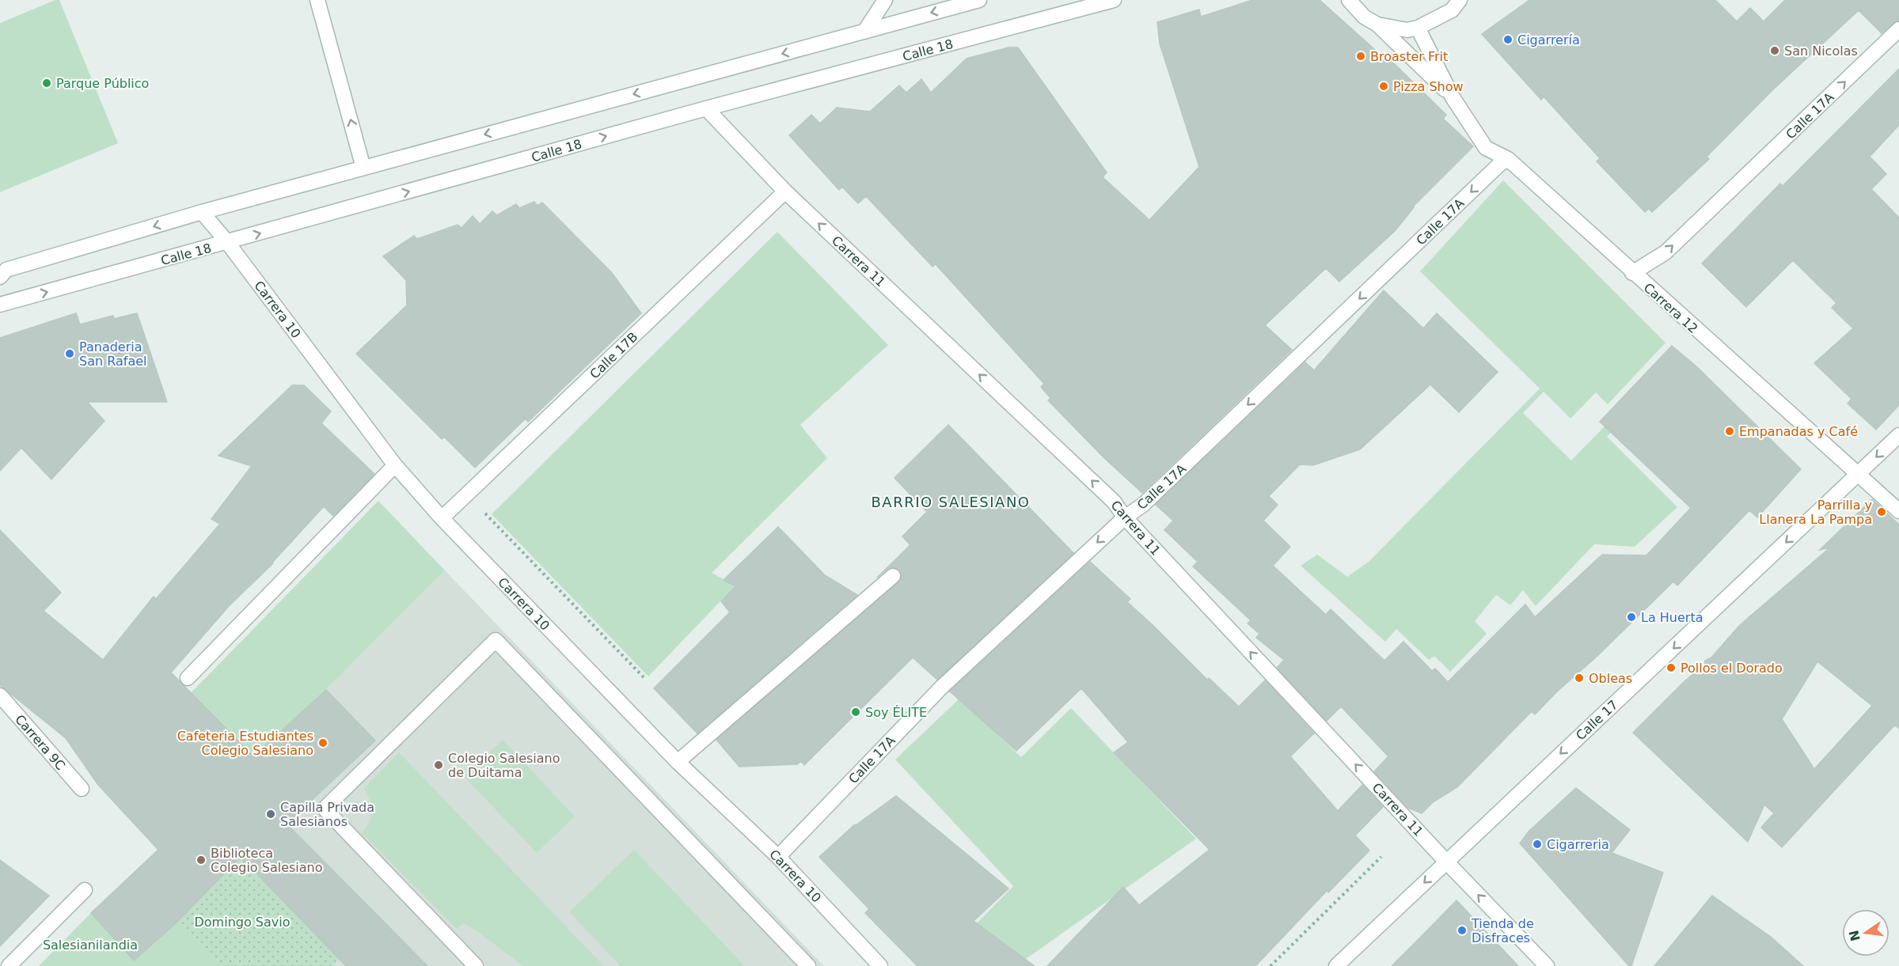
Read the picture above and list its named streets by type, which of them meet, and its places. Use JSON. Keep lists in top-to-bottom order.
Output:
{
  "streets": {
    "street": [
      "Calle 18",
      "Calle 17A",
      "Carrera 11",
      "Carrera 12",
      "Carrera 10",
      "Calle 17B",
      "Calle 17",
      "Carrera 9C"
    ]
  },
  "crossings": [
    ["Calle 18", "Carrera 11"],
    ["Calle 18", "Carrera 10"],
    ["Calle 17A", "Carrera 11"],
    ["Calle 17A", "Carrera 12"],
    ["Calle 17A", "Carrera 10"],
    ["Carrera 11", "Calle 17B"],
    ["Carrera 11", "Calle 17"],
    ["Carrera 12", "Calle 17"],
    ["Carrera 10", "Calle 17B"]
  ],
  "one_way": ["Carrera 11", "Calle 17"],
  "districts": ["BARRIO SALESIANO"],
  "parks": ["Domingo Savio", "Salesianilandia"],
  "places": [
    "Cigarrería",
    "San Nicolas",
    "Broaster Frit",
    "Parque Público",
    "Pizza Show",
    "Panaderia San Rafael",
    "Empanadas y Café",
    "Parrilla y Llanera La Pampa",
    "La Huerta",
    "Pollos el Dorado",
    "Obleas",
    "Soy ÉLITE",
    "Cafeteria Estudiantes Colegio Salesiano",
    "Colegio Salesiano de Duitama",
    "Capilla Privada Salesianos",
    "Cigarreria",
    "Biblioteca Colegio Salesiano",
    "Tienda de Disfraces"
  ],
  "north": "left"
}
